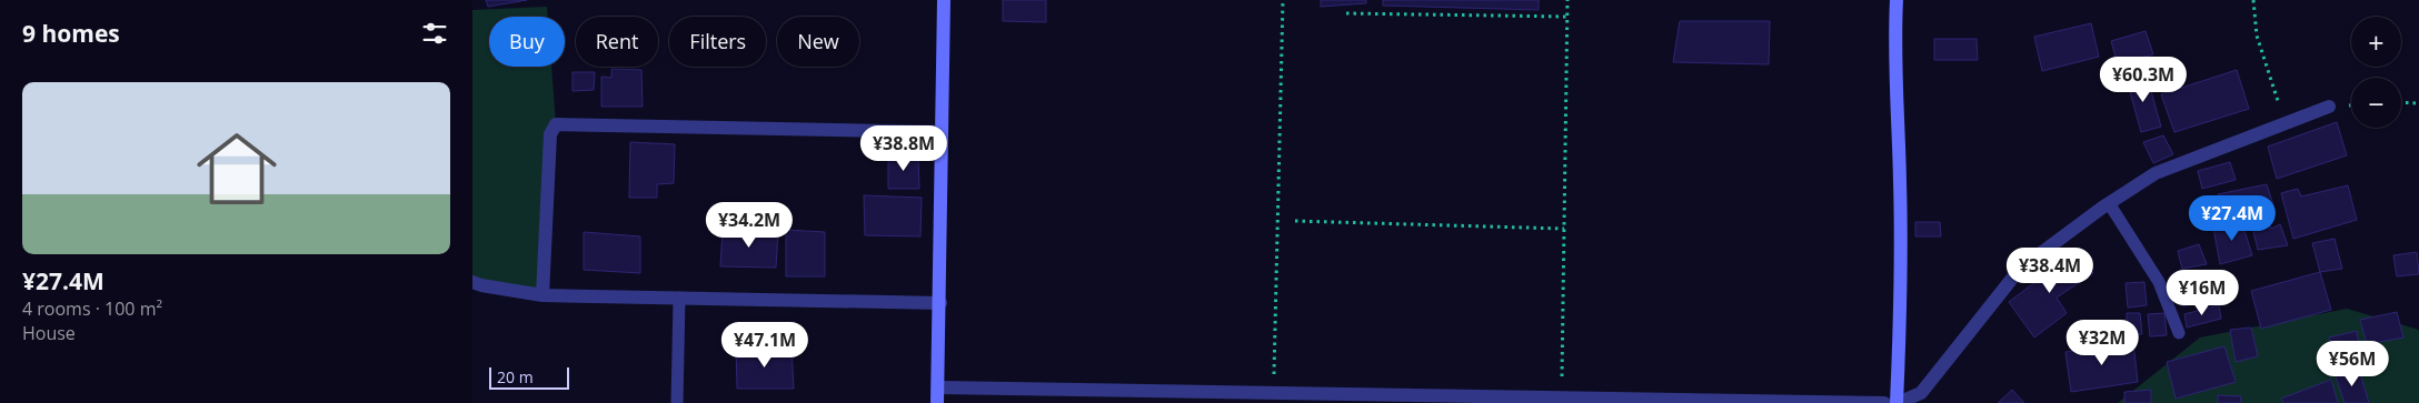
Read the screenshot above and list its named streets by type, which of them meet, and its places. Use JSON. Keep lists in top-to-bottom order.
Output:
{
  "scale_bar": "20 m",
  "page": {
    "heading": "9 homes",
    "map_buttons": ["+", "−"],
    "chip": [
      "Buy",
      "Rent",
      "Filters",
      "New"
    ],
    "price": [
      "¥60.3M",
      "¥38.8M",
      "¥27.4M",
      "¥34.2M",
      "¥38.4M",
      "¥16M",
      "¥32M",
      "¥47.1M",
      "¥56M"
    ],
    "list": [
      {
        "name": "¥27.4M",
        "note": "4 rooms · 100 m² · House"
      }
    ],
    "scale": "20 m"
  }
}
